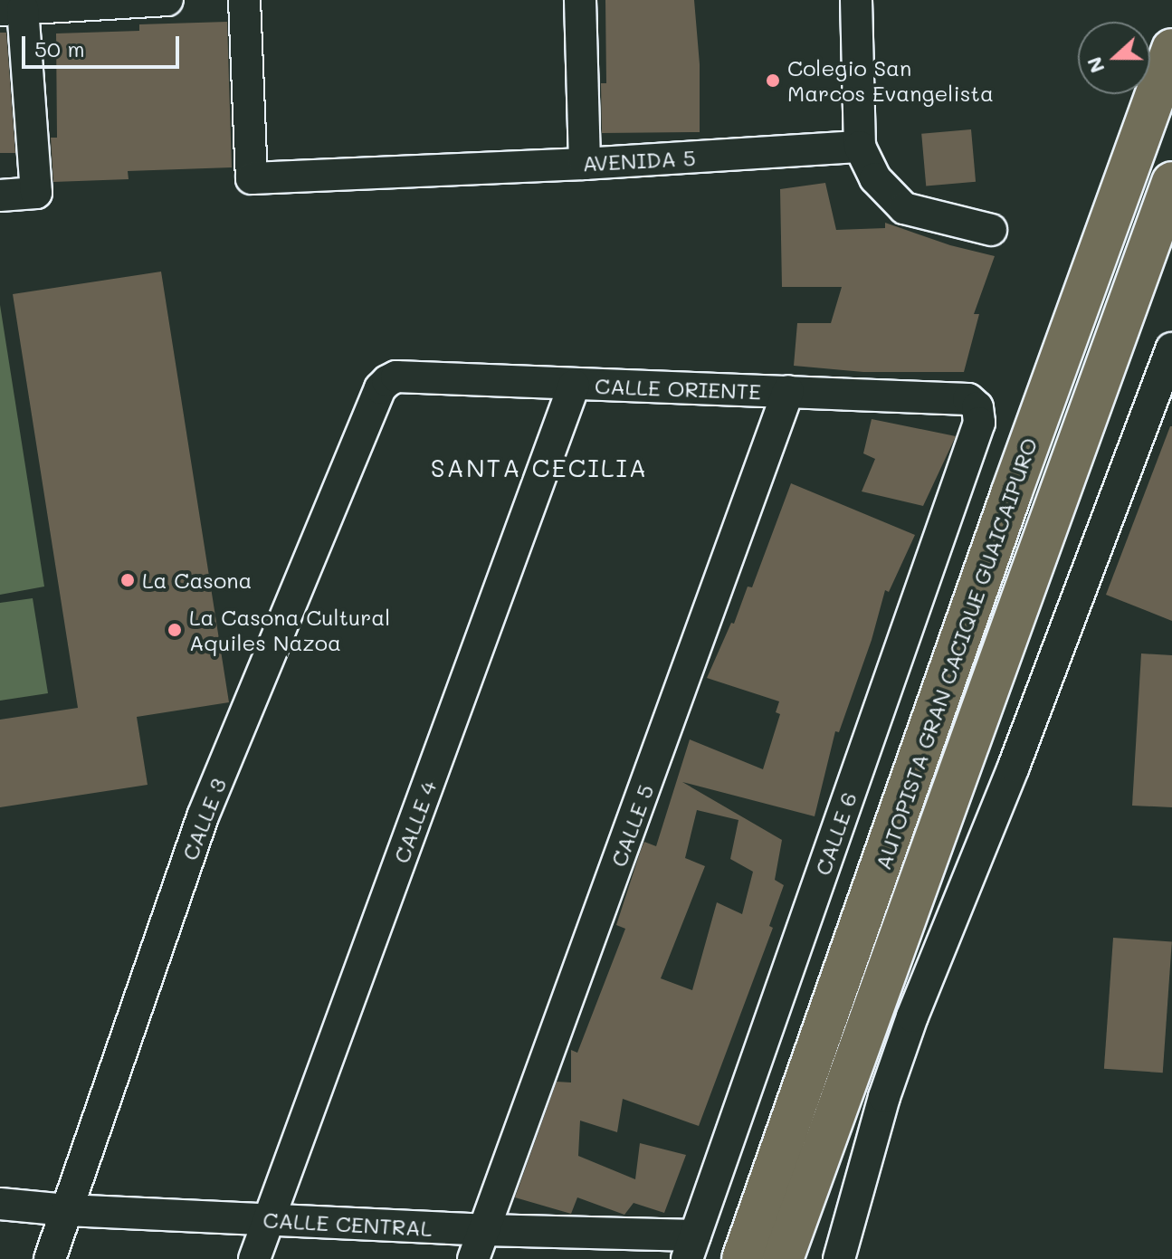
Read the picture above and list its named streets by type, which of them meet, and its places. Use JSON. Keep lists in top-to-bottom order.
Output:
{
  "streets": {
    "highway": ["AUTOPISTA GRAN CACIQUE GUAICAIPURO"],
    "street": [
      "AVENIDA 5",
      "CALLE ORIENTE",
      "CALLE 3",
      "CALLE 4",
      "CALLE 5",
      "CALLE 6",
      "CALLE CENTRAL"
    ]
  },
  "crossings": [
    ["CALLE ORIENTE", "CALLE 3"],
    ["CALLE ORIENTE", "CALLE 4"],
    ["CALLE ORIENTE", "CALLE 5"],
    ["CALLE ORIENTE", "CALLE 6"],
    ["CALLE 3", "CALLE CENTRAL"],
    ["CALLE 4", "CALLE CENTRAL"],
    ["CALLE 5", "CALLE CENTRAL"],
    ["CALLE 6", "CALLE CENTRAL"]
  ],
  "districts": ["SANTA CECILIA"],
  "places": ["Colegio San Marcos Evangelista", "La Casona", "La Casona Cultural Aquiles Nazoa"],
  "scale_bar": "50 m",
  "north": "left"
}
